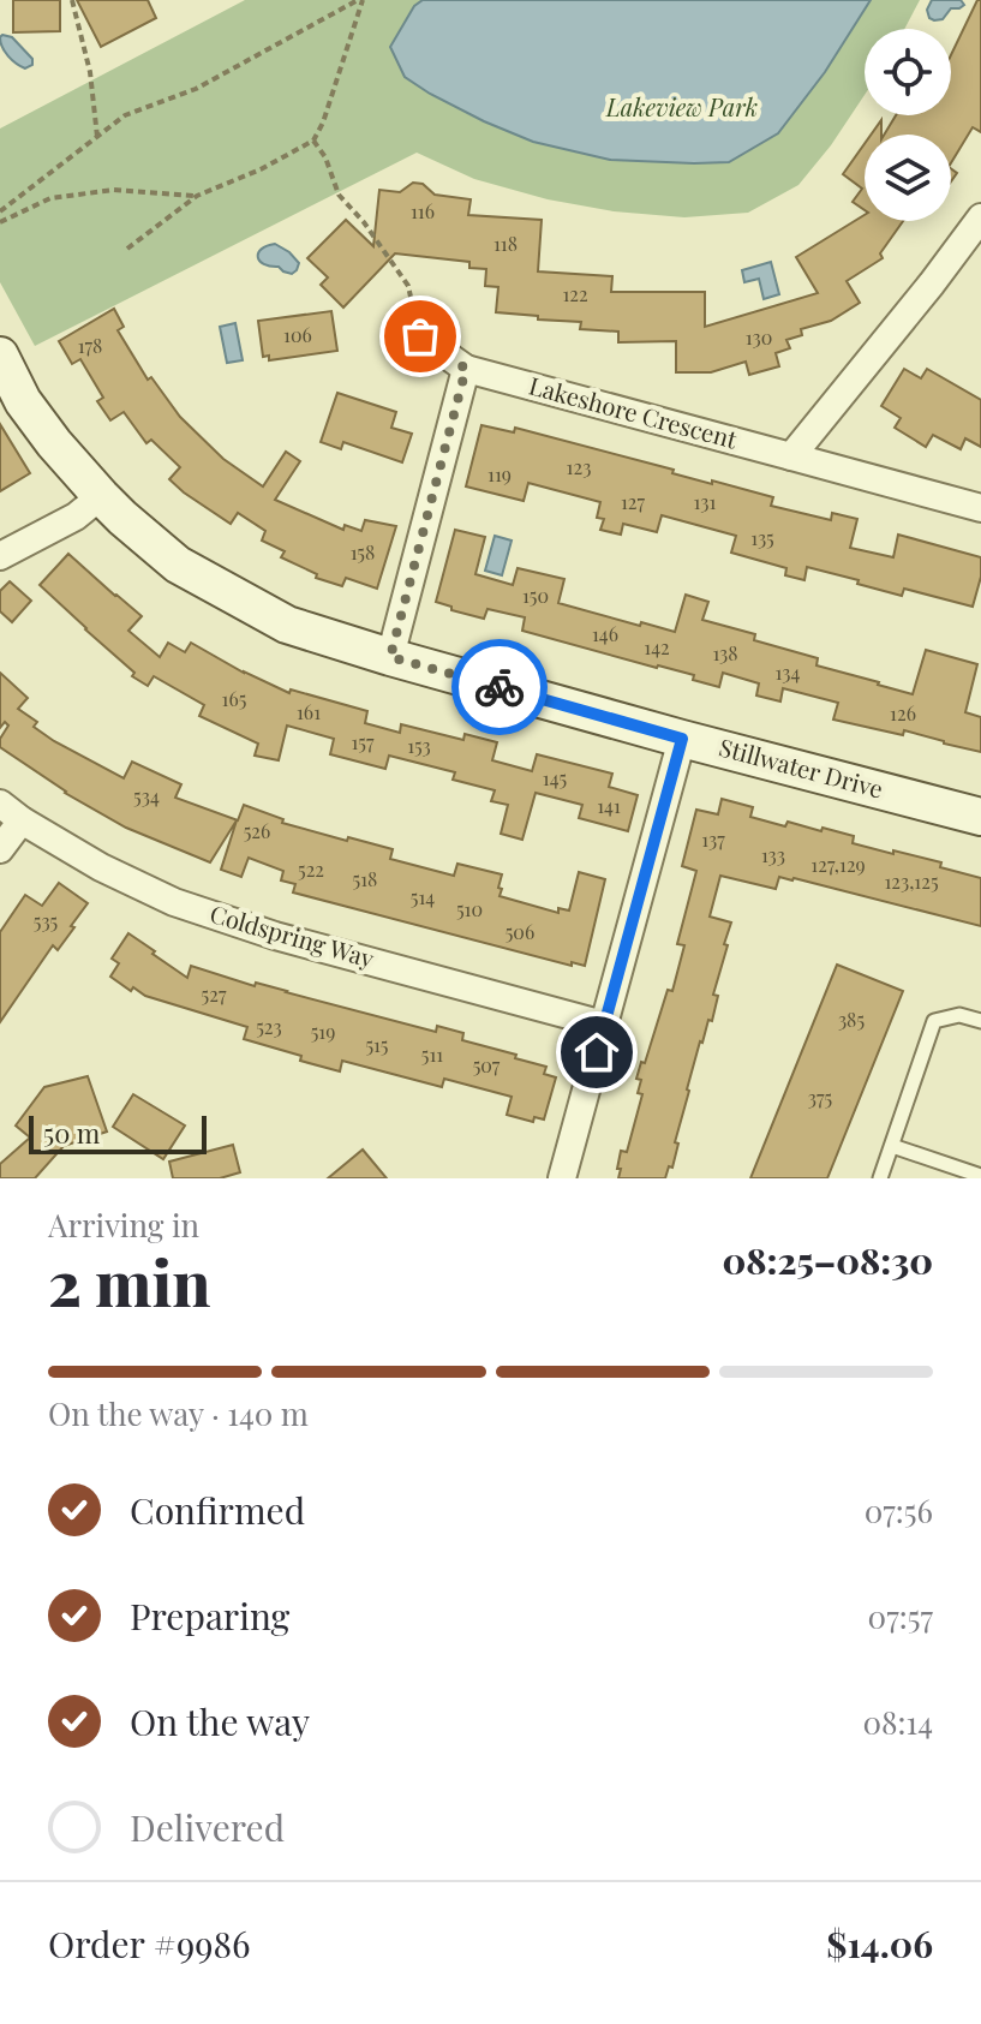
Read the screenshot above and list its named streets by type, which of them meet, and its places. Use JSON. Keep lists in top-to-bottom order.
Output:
{
  "streets": {
    "street": ["Lakeshore Crescent", "Stillwater Drive", "Coldspring Way"]
  },
  "parks": ["Lakeview Park"],
  "house_numbers": [
    "116",
    "118",
    "122",
    "106",
    "130",
    "178",
    "123",
    "119",
    "127",
    "131",
    "135",
    "158",
    "150",
    "146",
    "142",
    "138",
    "134",
    "165",
    "161",
    "126",
    "157",
    "153",
    "145",
    "534",
    "141",
    "526",
    "137",
    "133",
    "127,129",
    "522",
    "518",
    "123,125",
    "514",
    "510",
    "535",
    "506",
    "527",
    "385",
    "523",
    "519",
    "515",
    "511",
    "507",
    "375"
  ],
  "scale_bar": "50 m",
  "page": {
    "scale": "50 m",
    "heading": ["2 min", "Arriving in", "08:25–08:30"],
    "panel": ["Order #9986", "$14.06"],
    "bar": "On the way · 140 m",
    "list": [
      ["Confirmed", "07:56"],
      ["Preparing", "07:57"],
      ["On the way", "08:14"],
      "Delivered"
    ]
  }
}
